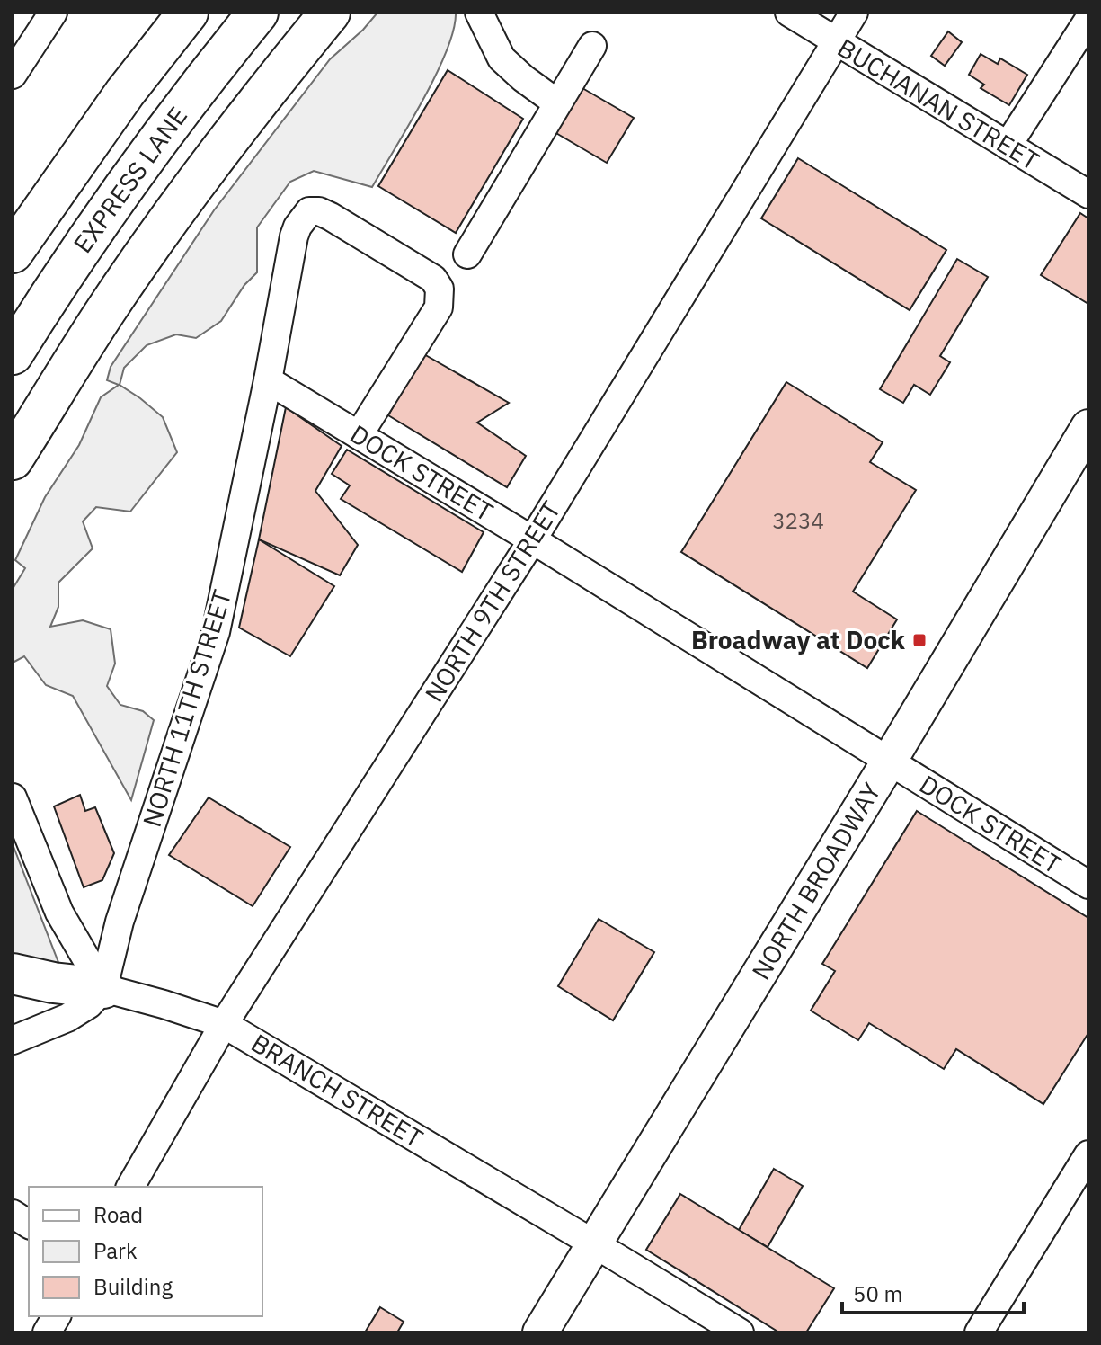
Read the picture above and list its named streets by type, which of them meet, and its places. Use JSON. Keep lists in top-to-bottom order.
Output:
{
  "streets": {
    "highway": ["EXPRESS LANE"],
    "main road": ["NORTH BROADWAY"],
    "street": [
      "BUCHANAN STREET",
      "DOCK STREET",
      "NORTH 9TH STREET",
      "NORTH 11TH STREET",
      "BRANCH STREET"
    ]
  },
  "crossings": [
    ["BUCHANAN STREET", "NORTH 9TH STREET"],
    ["DOCK STREET", "NORTH 9TH STREET"],
    ["DOCK STREET", "NORTH 11TH STREET"],
    ["DOCK STREET", "NORTH BROADWAY"],
    ["NORTH 9TH STREET", "BRANCH STREET"],
    ["NORTH 11TH STREET", "BRANCH STREET"],
    ["NORTH BROADWAY", "BRANCH STREET"]
  ],
  "places": {
    "transit": ["Broadway at Dock"]
  },
  "house_numbers": ["3234"],
  "legend": ["Road", "Park", "Building"],
  "scale_bar": "50 m"
}
